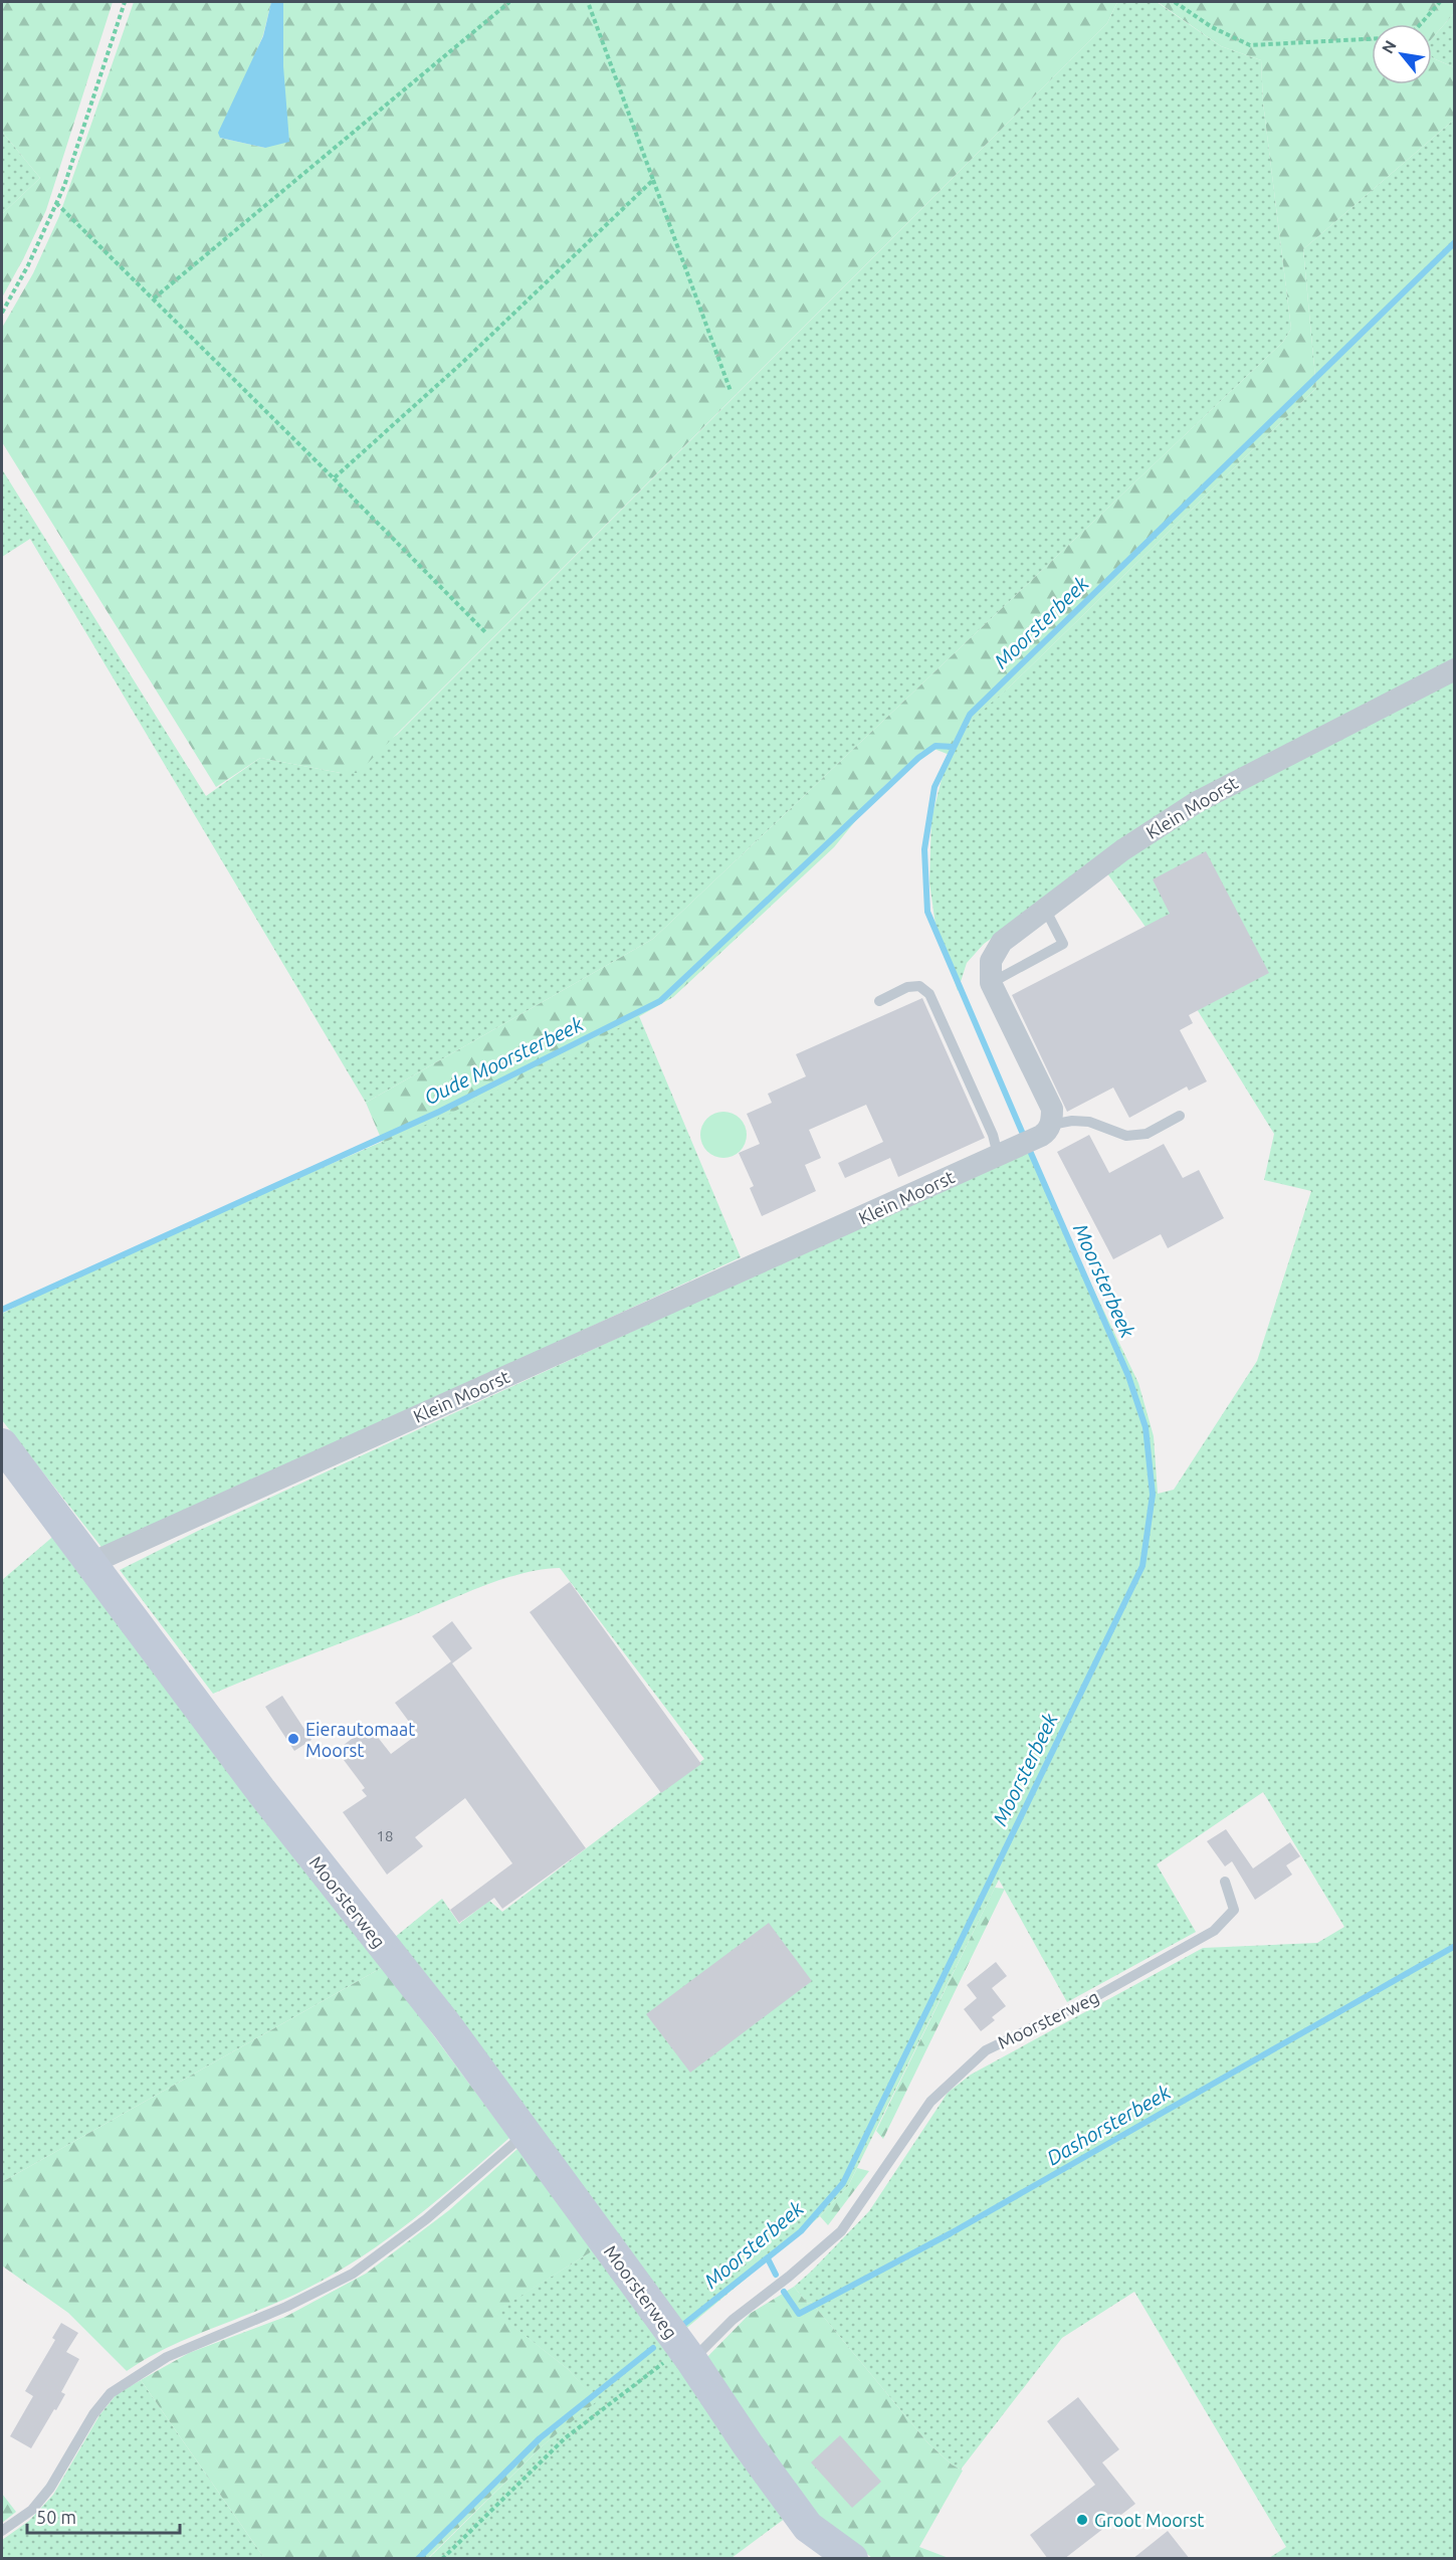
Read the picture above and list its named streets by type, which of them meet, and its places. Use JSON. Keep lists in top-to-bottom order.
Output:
{
  "streets": {
    "street": ["Klein Moorst", "Moorsterweg"]
  },
  "crossings": [
    ["Klein Moorst", "Moorsterweg"]
  ],
  "water": ["Moorsterbeek", "Oude Moorsterbeek", "Dashorsterbeek"],
  "places": ["Eierautomaat Moorst", "Groot Moorst"],
  "house_numbers": ["18"],
  "scale_bar": "50 m",
  "north": "top left"
}
